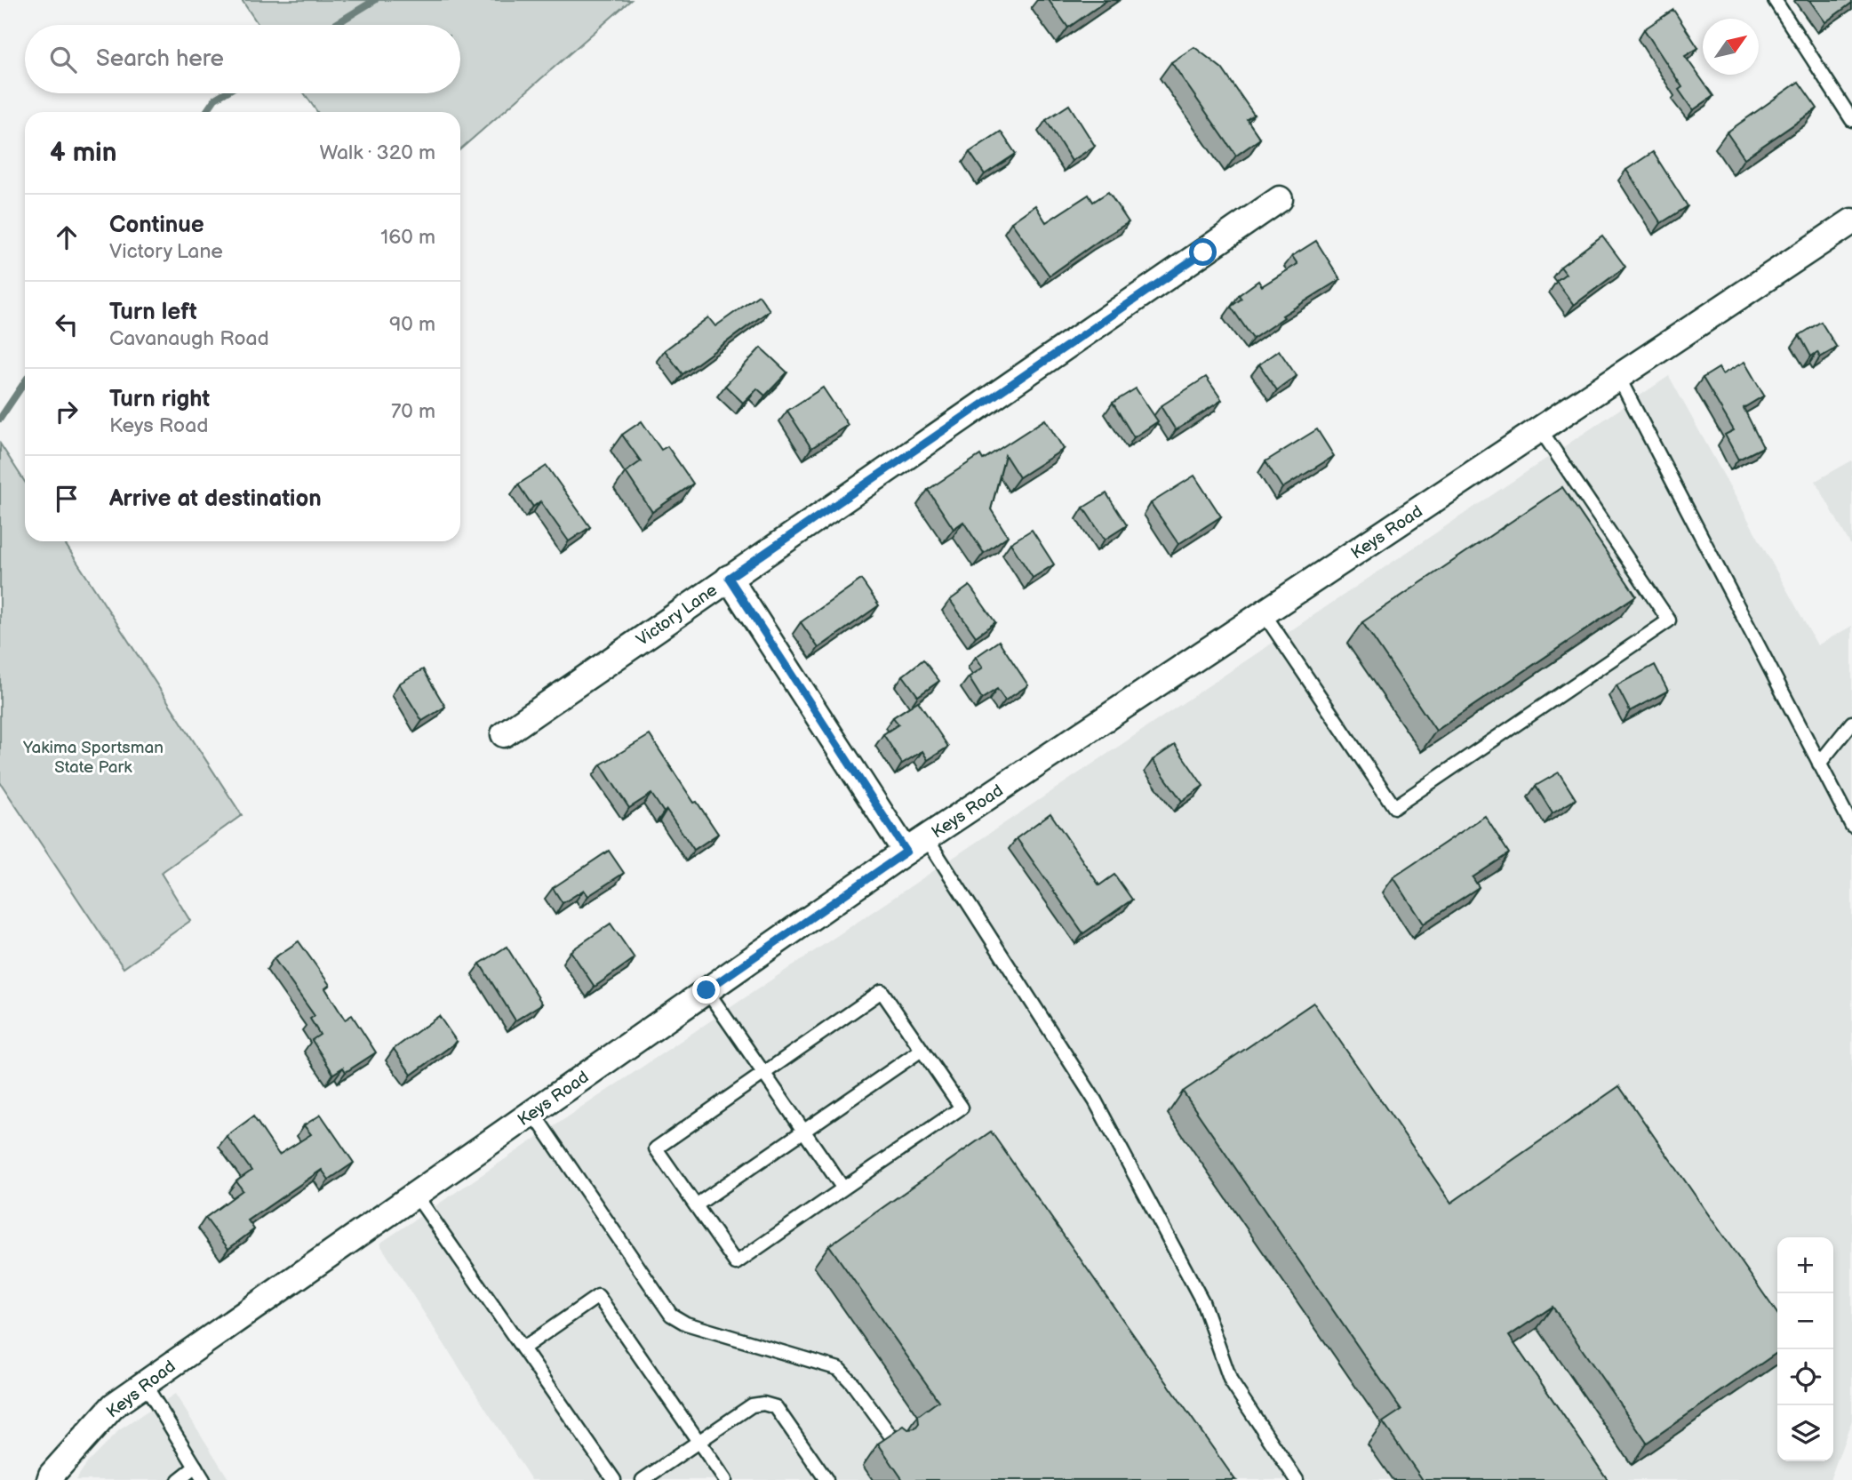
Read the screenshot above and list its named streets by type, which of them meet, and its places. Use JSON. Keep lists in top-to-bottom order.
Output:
{
  "streets": {
    "street": ["Keys Road", "Victory Lane"]
  },
  "parks": ["Yakima Sportsman State Park"],
  "north": "top right",
  "page": {
    "search": "Search here",
    "heading": ["4 min", "Walk · 320 m"],
    "list": [
      ["Continue", "Victory Lane", "160 m"],
      ["Turn left", "Cavanaugh Road", "90 m"],
      ["Turn right", "Keys Road", "70 m"],
      "Arrive at destination"
    ],
    "map_buttons": ["+", "−"]
  }
}
